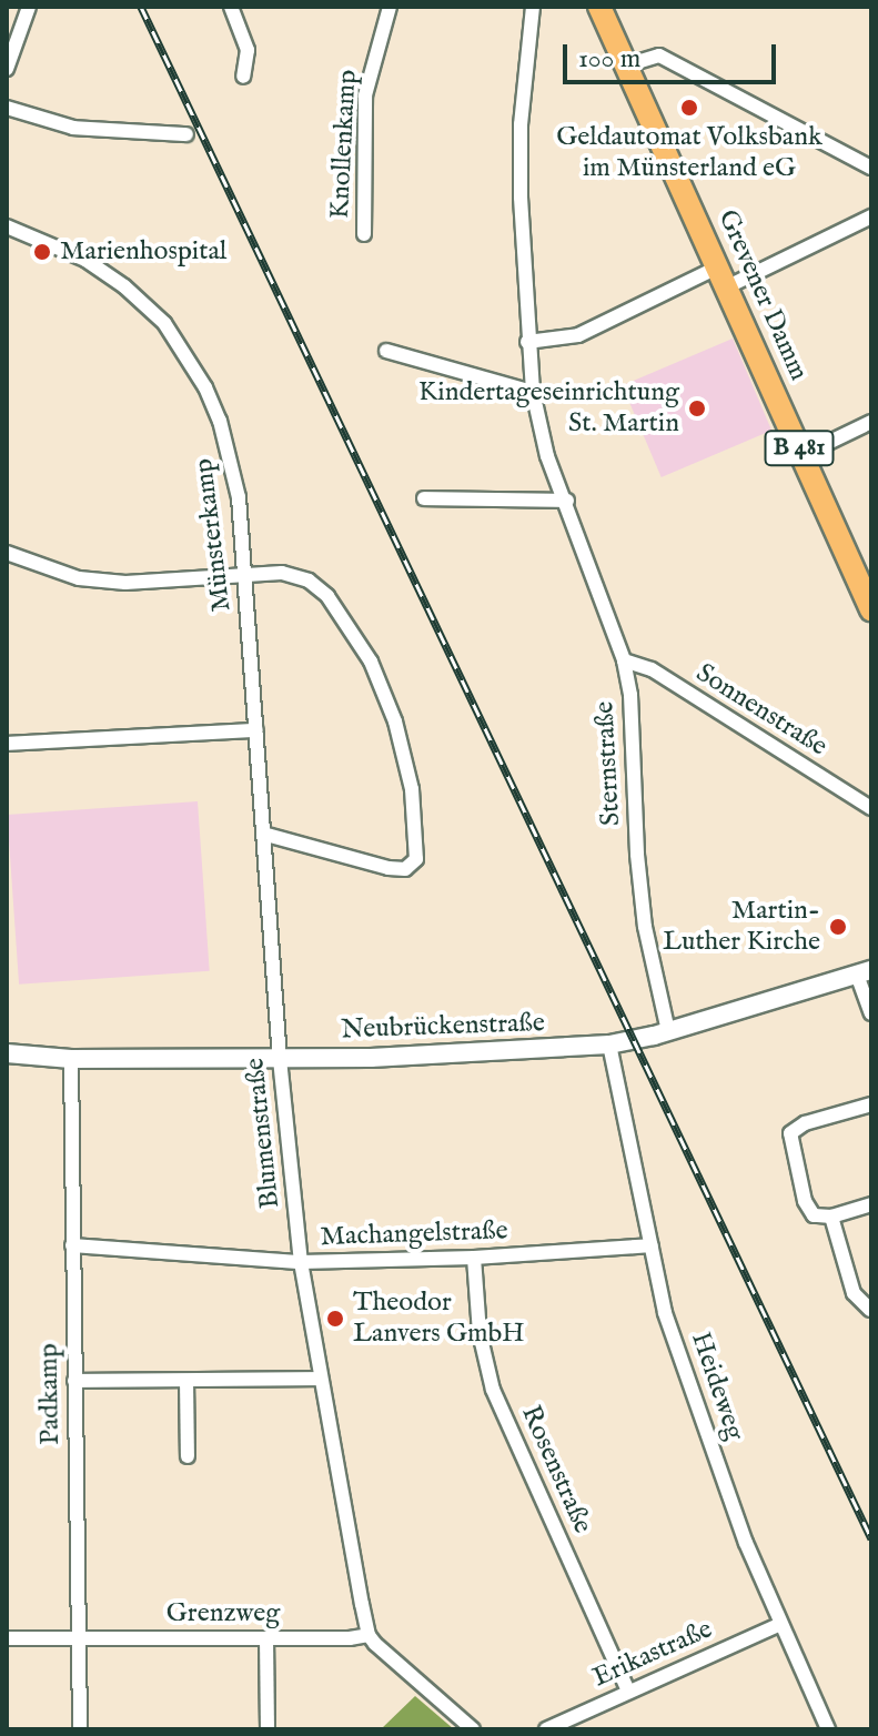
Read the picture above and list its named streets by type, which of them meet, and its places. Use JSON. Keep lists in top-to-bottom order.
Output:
{
  "streets": {
    "main road": ["Grevener Damm", "B 481"],
    "street": [
      "Knollenkamp",
      "Münsterkamp",
      "Sonnenstraße",
      "Sternstraße",
      "Neubrückenstraße",
      "Blumenstraße",
      "Machangelstraße",
      "Heideweg",
      "Padkamp",
      "Rosenstraße",
      "Grenzweg",
      "Erikastraße"
    ]
  },
  "crossings": [
    ["Münsterkamp", "Blumenstraße"],
    ["Sonnenstraße", "Sternstraße"],
    ["Sternstraße", "Neubrückenstraße"],
    ["Neubrückenstraße", "Blumenstraße"],
    ["Neubrückenstraße", "Heideweg"],
    ["Neubrückenstraße", "Padkamp"],
    ["Blumenstraße", "Machangelstraße"],
    ["Blumenstraße", "Grenzweg"],
    ["Machangelstraße", "Heideweg"],
    ["Machangelstraße", "Padkamp"],
    ["Machangelstraße", "Rosenstraße"],
    ["Heideweg", "Erikastraße"],
    ["Padkamp", "Grenzweg"],
    ["Rosenstraße", "Erikastraße"]
  ],
  "places": [
    "Geldautomat Volksbank im Münsterland eG",
    "Marienhospital",
    "Kindertageseinrichtung St. Martin",
    "Martin- Luther Kirche",
    "Theodor Lanvers GmbH"
  ],
  "scale_bar": "100 m"
}
